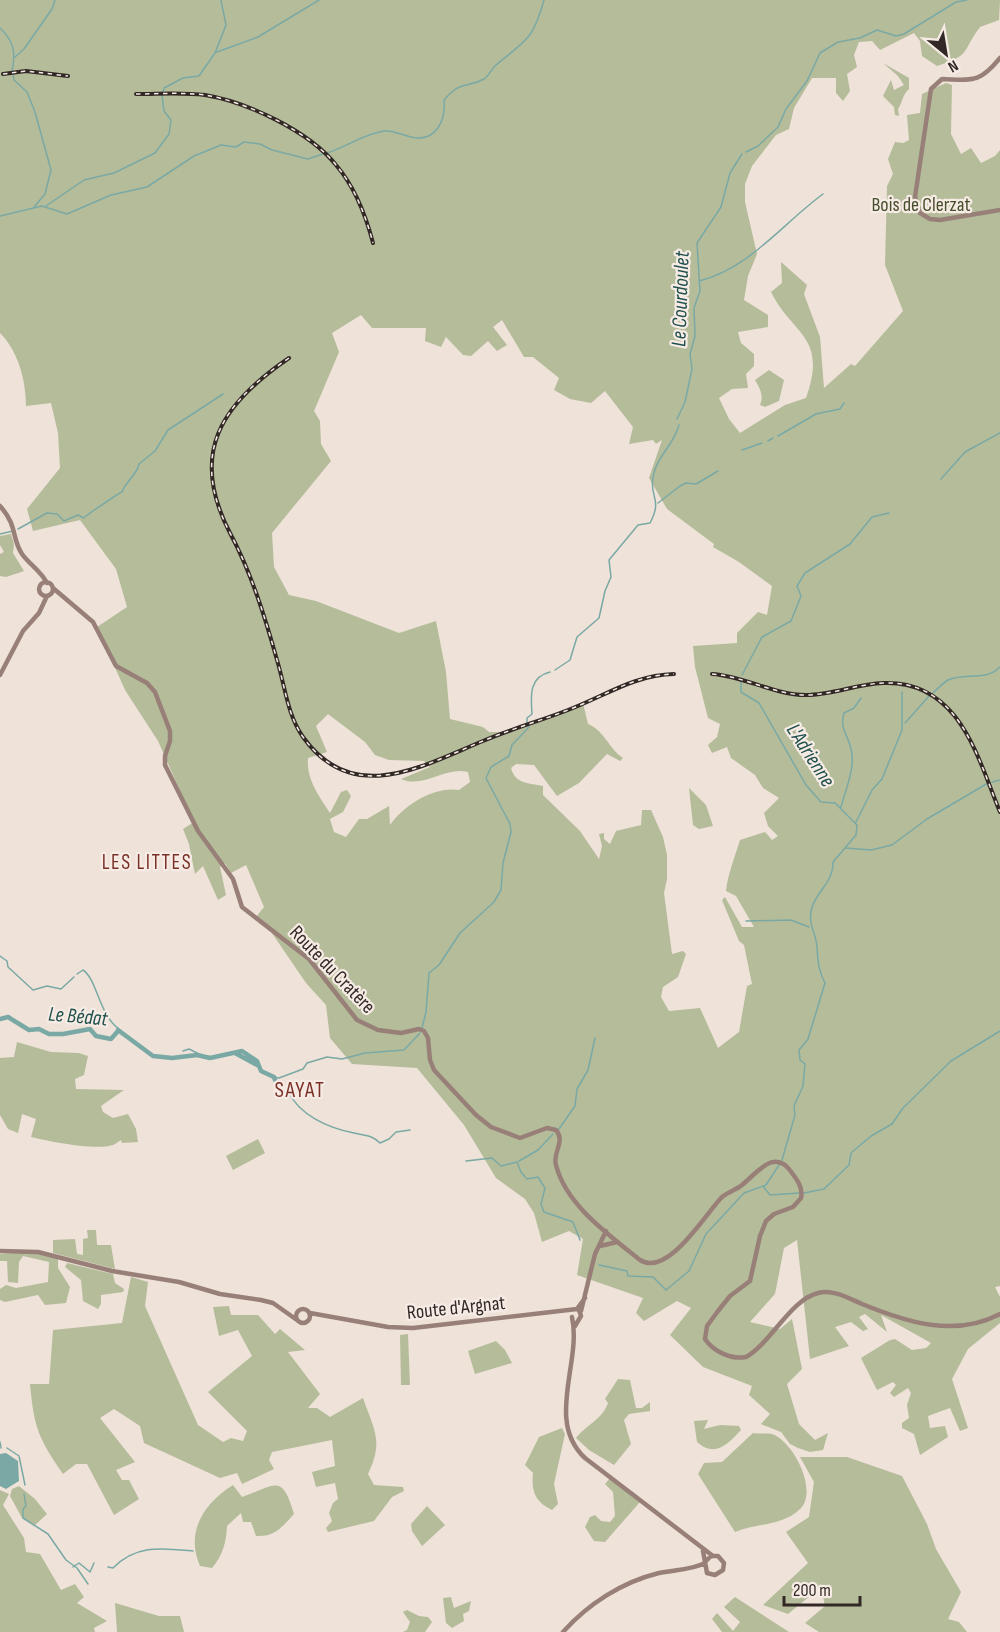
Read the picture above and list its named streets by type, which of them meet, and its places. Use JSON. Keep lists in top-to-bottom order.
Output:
{
  "streets": {
    "main road": ["Route du Cratère", "Route d'Argnat"]
  },
  "districts": ["LES LITTES", "SAYAT"],
  "water": ["Le Courdoulet", "L'Adrienne", "Le Bédat"],
  "parks": ["Bois de Clerzat"],
  "scale_bar": "200 m",
  "north": "bottom right"
}
